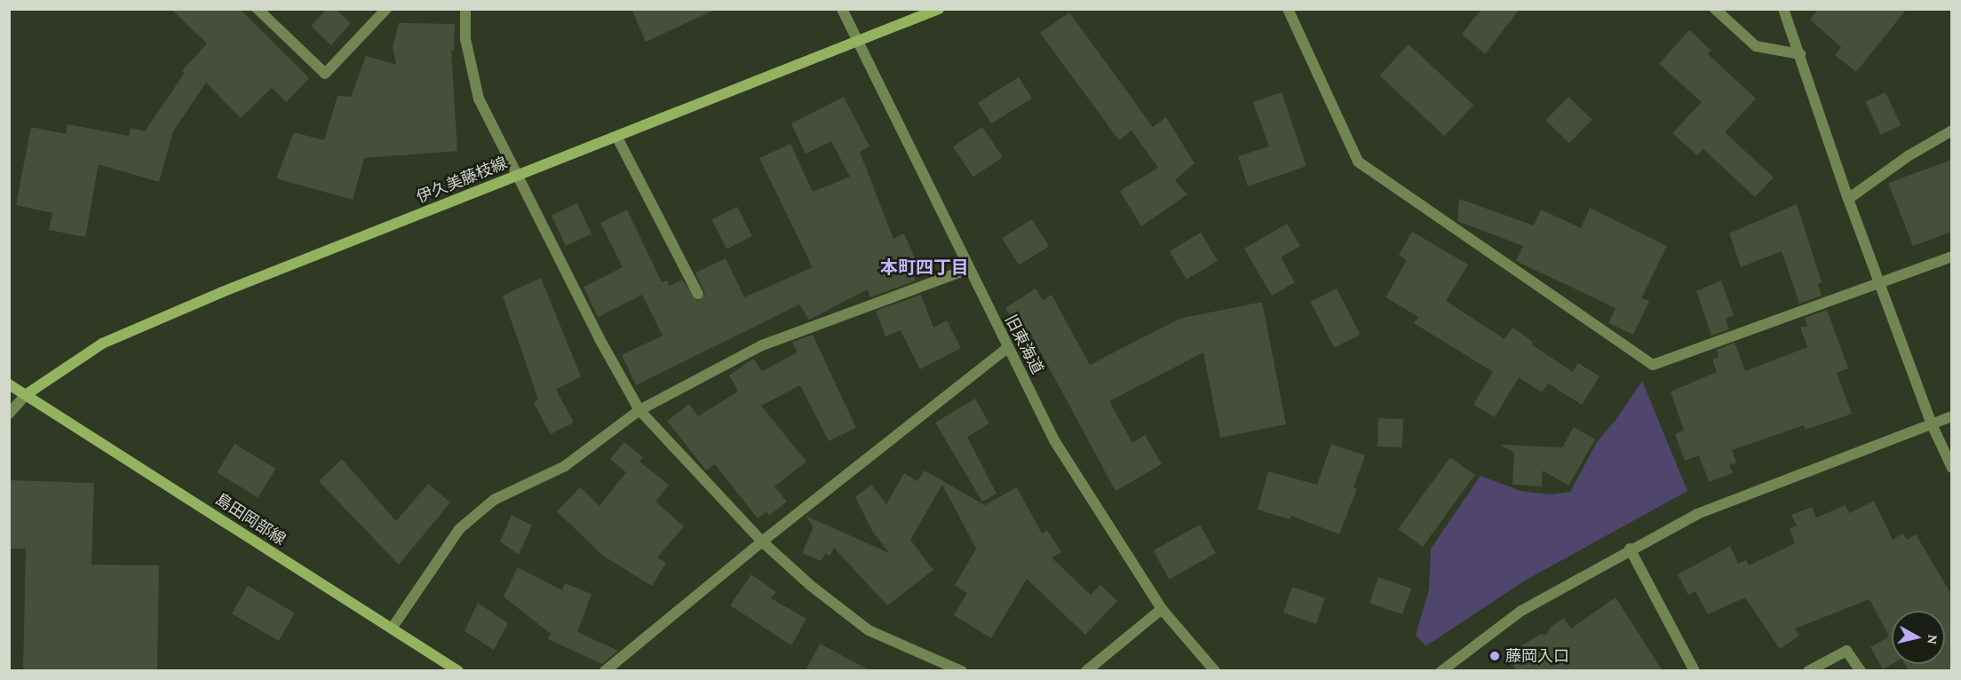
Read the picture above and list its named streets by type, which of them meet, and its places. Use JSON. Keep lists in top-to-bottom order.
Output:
{
  "streets": {
    "main road": ["伊久美藤枝線", "島田岡部線"],
    "street": ["旧東海道"]
  },
  "crossings": [
    ["伊久美藤枝線", "旧東海道"],
    ["伊久美藤枝線", "島田岡部線"]
  ],
  "districts": ["本町四丁目"],
  "places": ["藤岡入口"],
  "north": "right"
}
